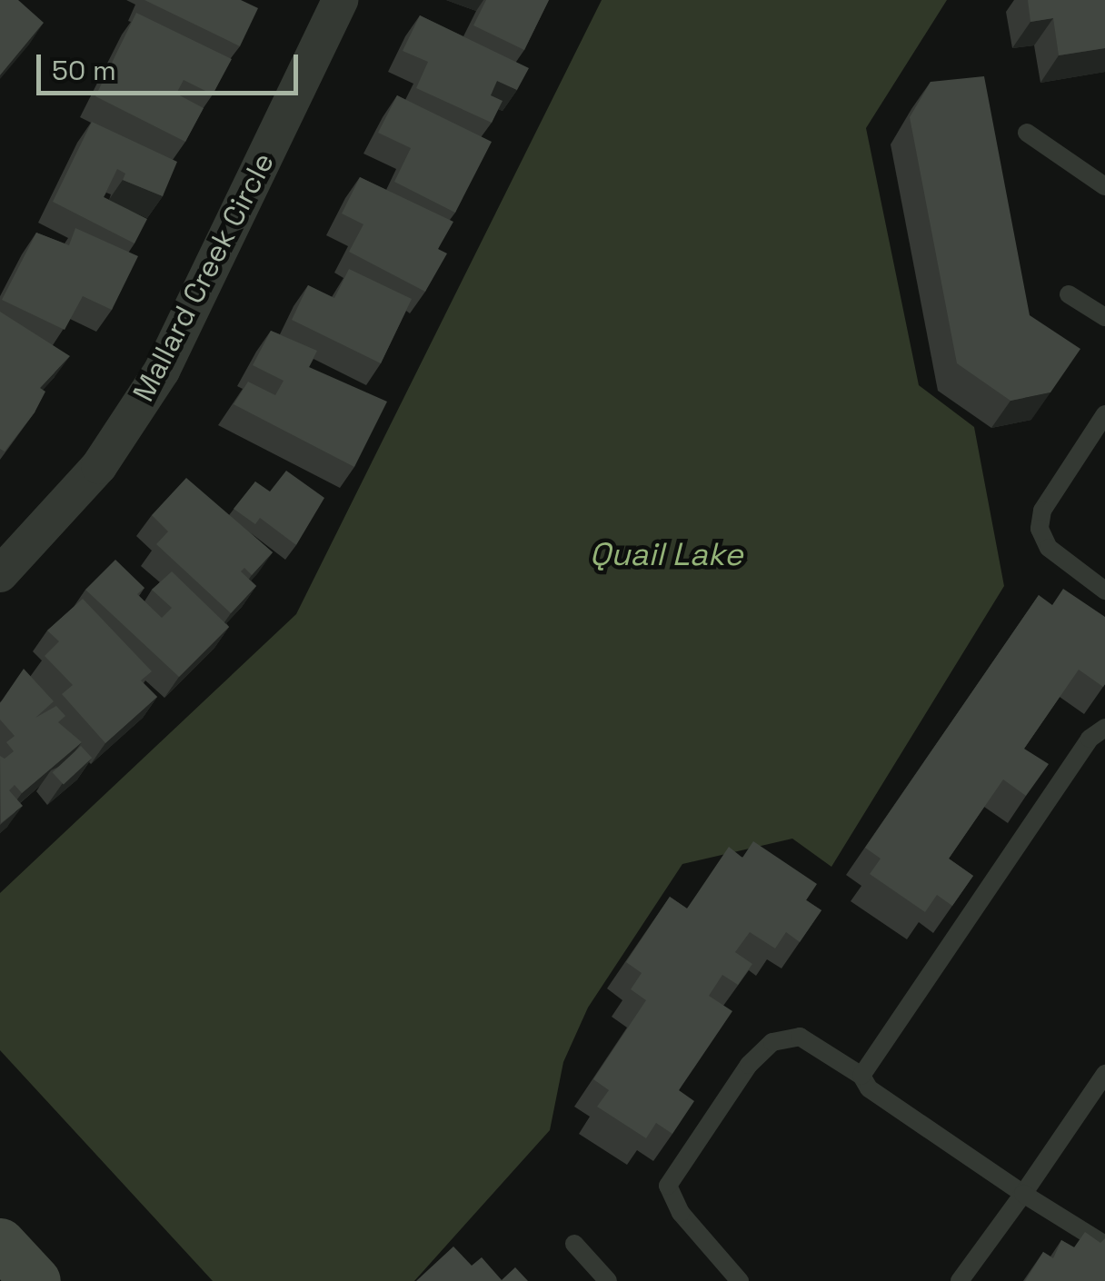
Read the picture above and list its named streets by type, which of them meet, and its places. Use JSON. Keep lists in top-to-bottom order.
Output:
{
  "streets": {
    "street": ["Mallard Creek Circle"]
  },
  "water": ["Quail Lake"],
  "scale_bar": "50 m"
}
